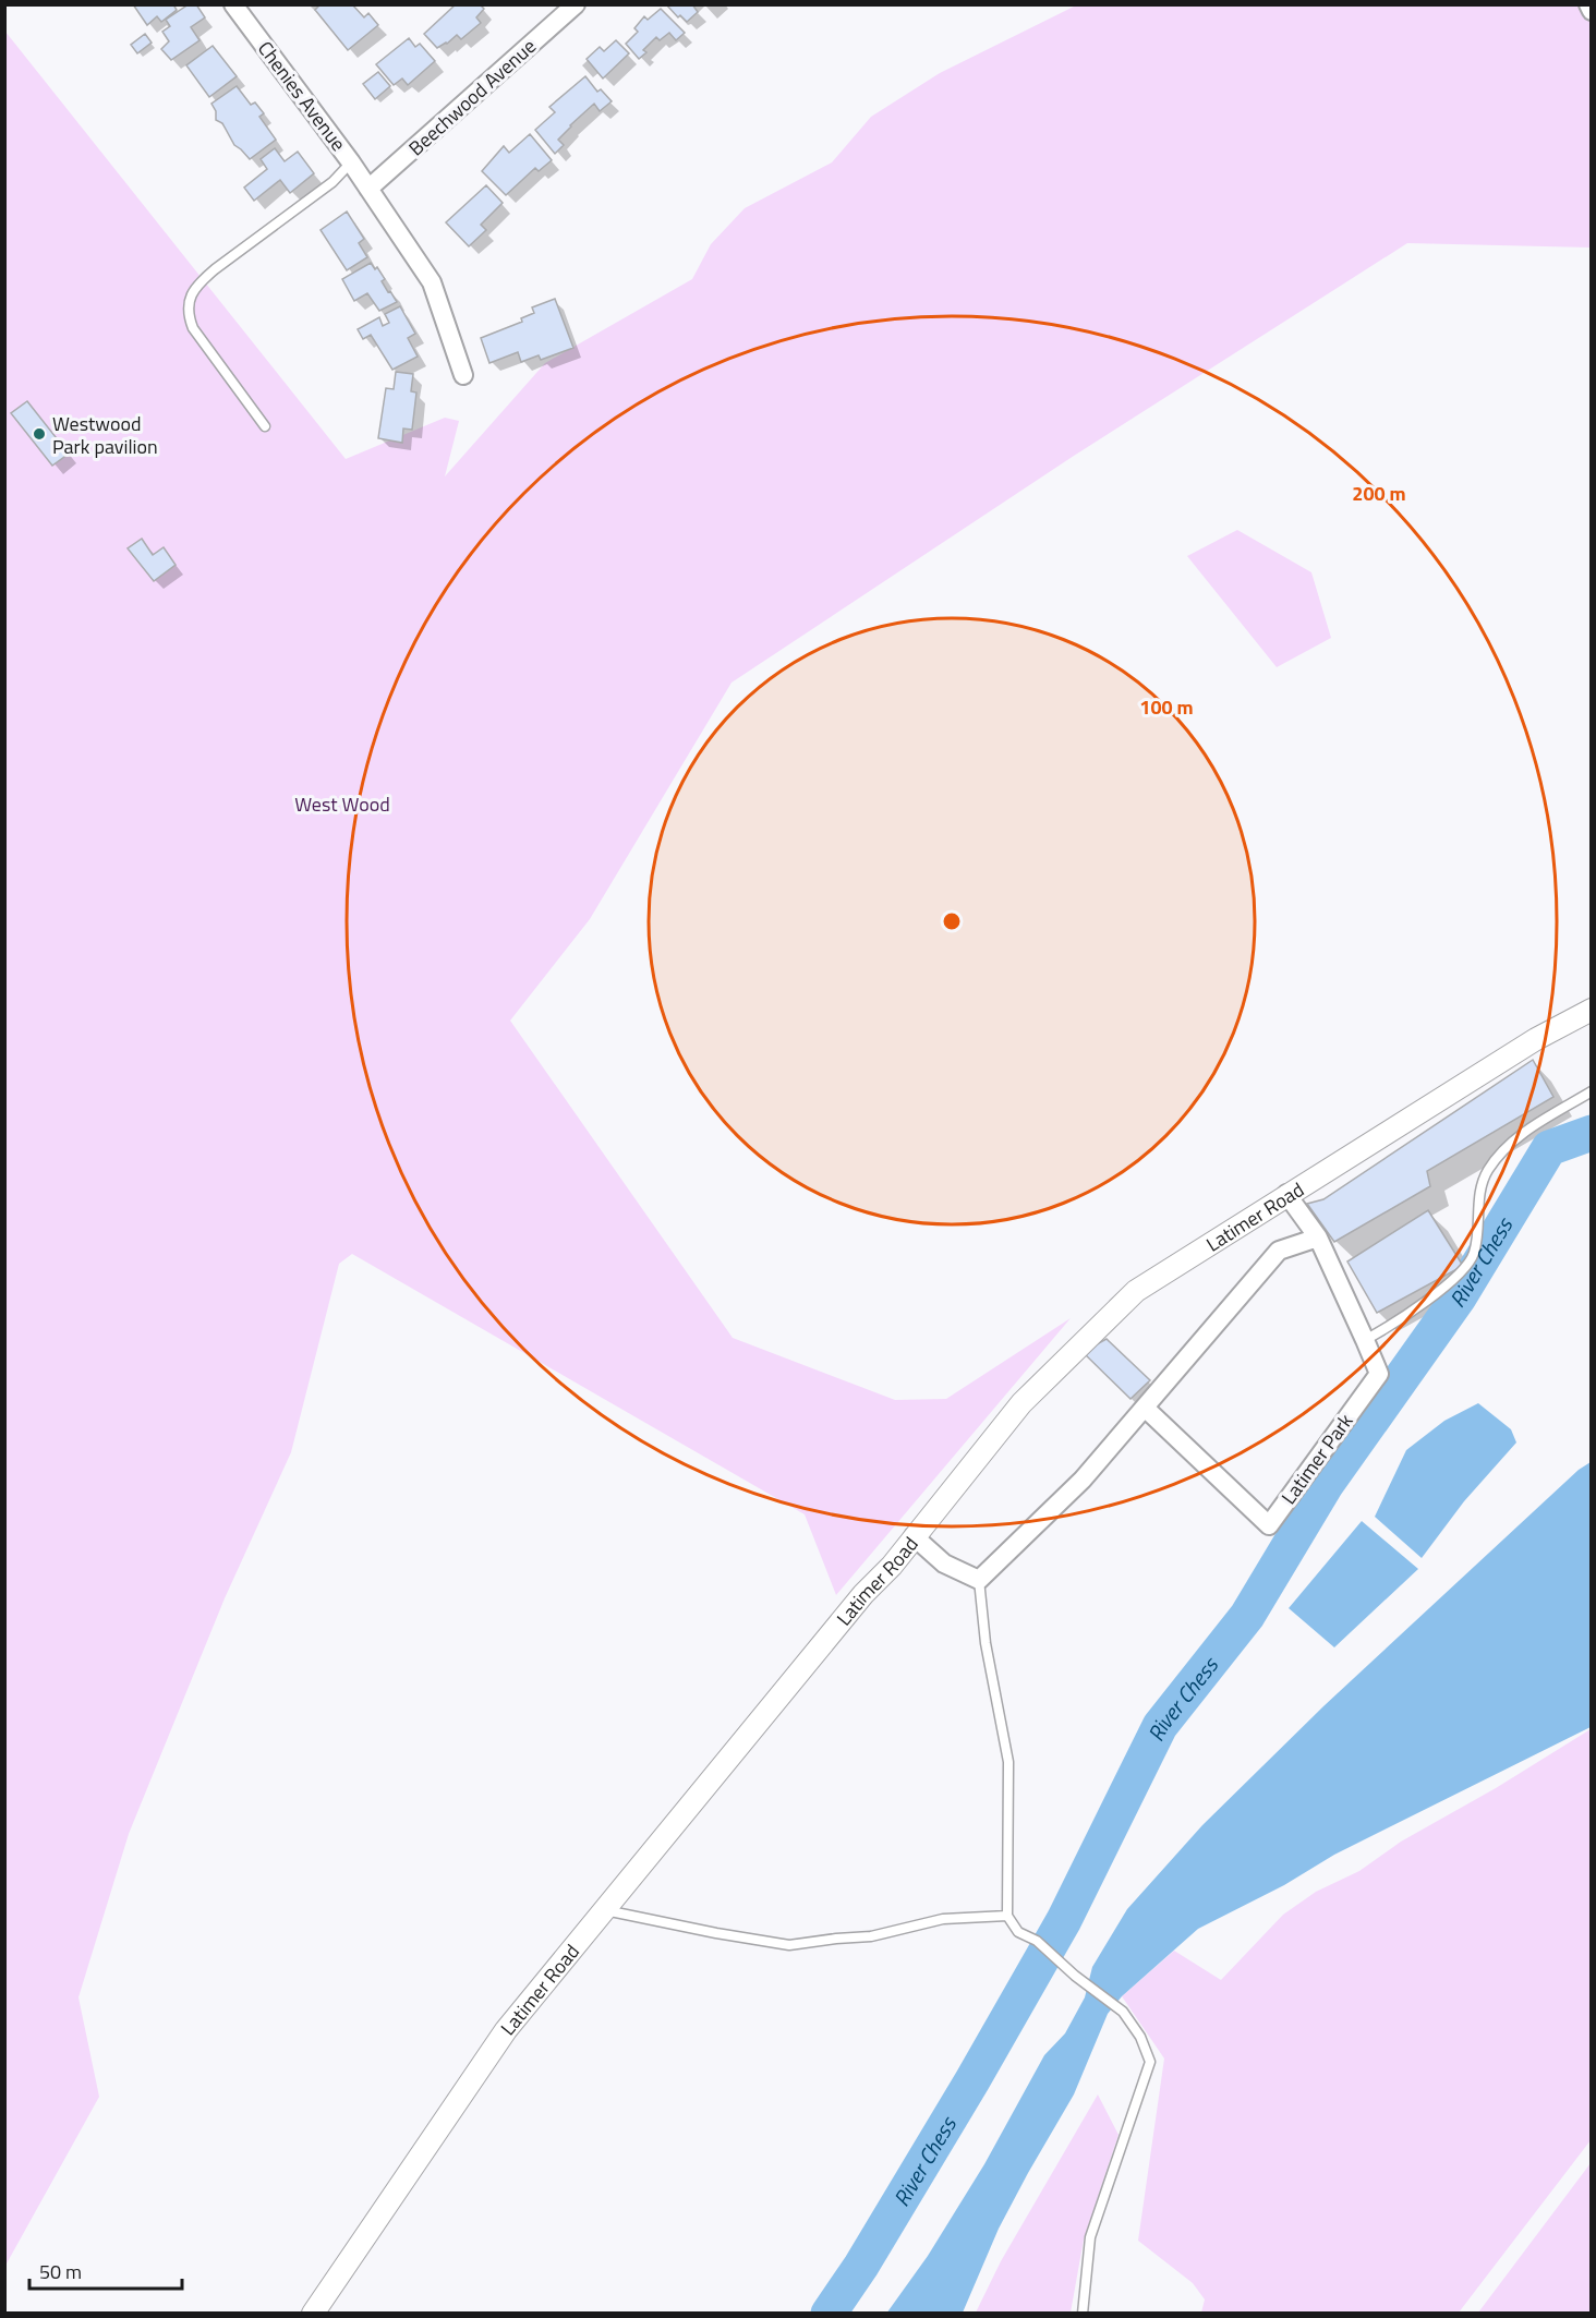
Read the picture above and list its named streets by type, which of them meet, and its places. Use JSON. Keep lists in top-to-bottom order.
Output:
{
  "streets": {
    "street": [
      "Chenies Avenue",
      "Beechwood Avenue",
      "Latimer Road",
      "Latimer Park"
    ]
  },
  "crossings": [
    ["Chenies Avenue", "Beechwood Avenue"],
    ["Latimer Road", "Latimer Park"]
  ],
  "water": ["River Chess"],
  "parks": ["West Wood"],
  "places": ["Westwood Park pavilion"],
  "scale_bar": "50 m",
  "rings": ["200 m", "100 m"]
}
